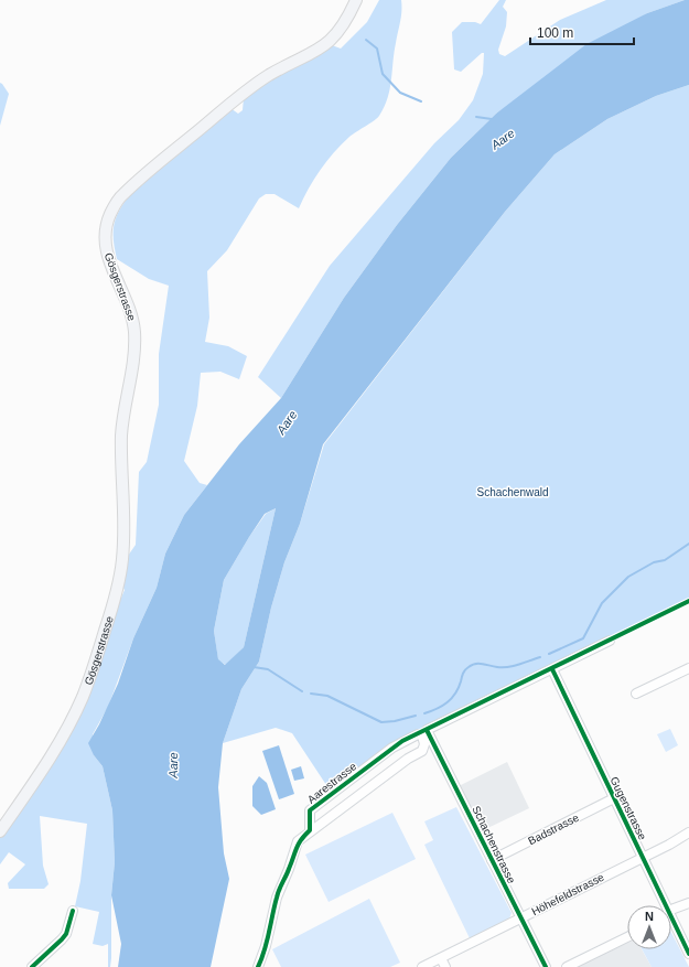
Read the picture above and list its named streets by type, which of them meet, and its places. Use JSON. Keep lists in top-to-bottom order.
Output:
{
  "streets": {
    "main road": ["Gösgerstrasse"],
    "street": [
      "Aarestrasse",
      "Gugenstrasse",
      "Badstrasse",
      "Schachenstrasse",
      "Höhefeldstrasse"
    ]
  },
  "crossings": [
    ["Gugenstrasse", "Badstrasse"],
    ["Gugenstrasse", "Schachenstrasse"],
    ["Gugenstrasse", "Höhefeldstrasse"],
    ["Badstrasse", "Schachenstrasse"],
    ["Schachenstrasse", "Höhefeldstrasse"]
  ],
  "water": ["Aare"],
  "parks": ["Schachenwald"],
  "scale_bar": "100 m",
  "north": "top"
}
